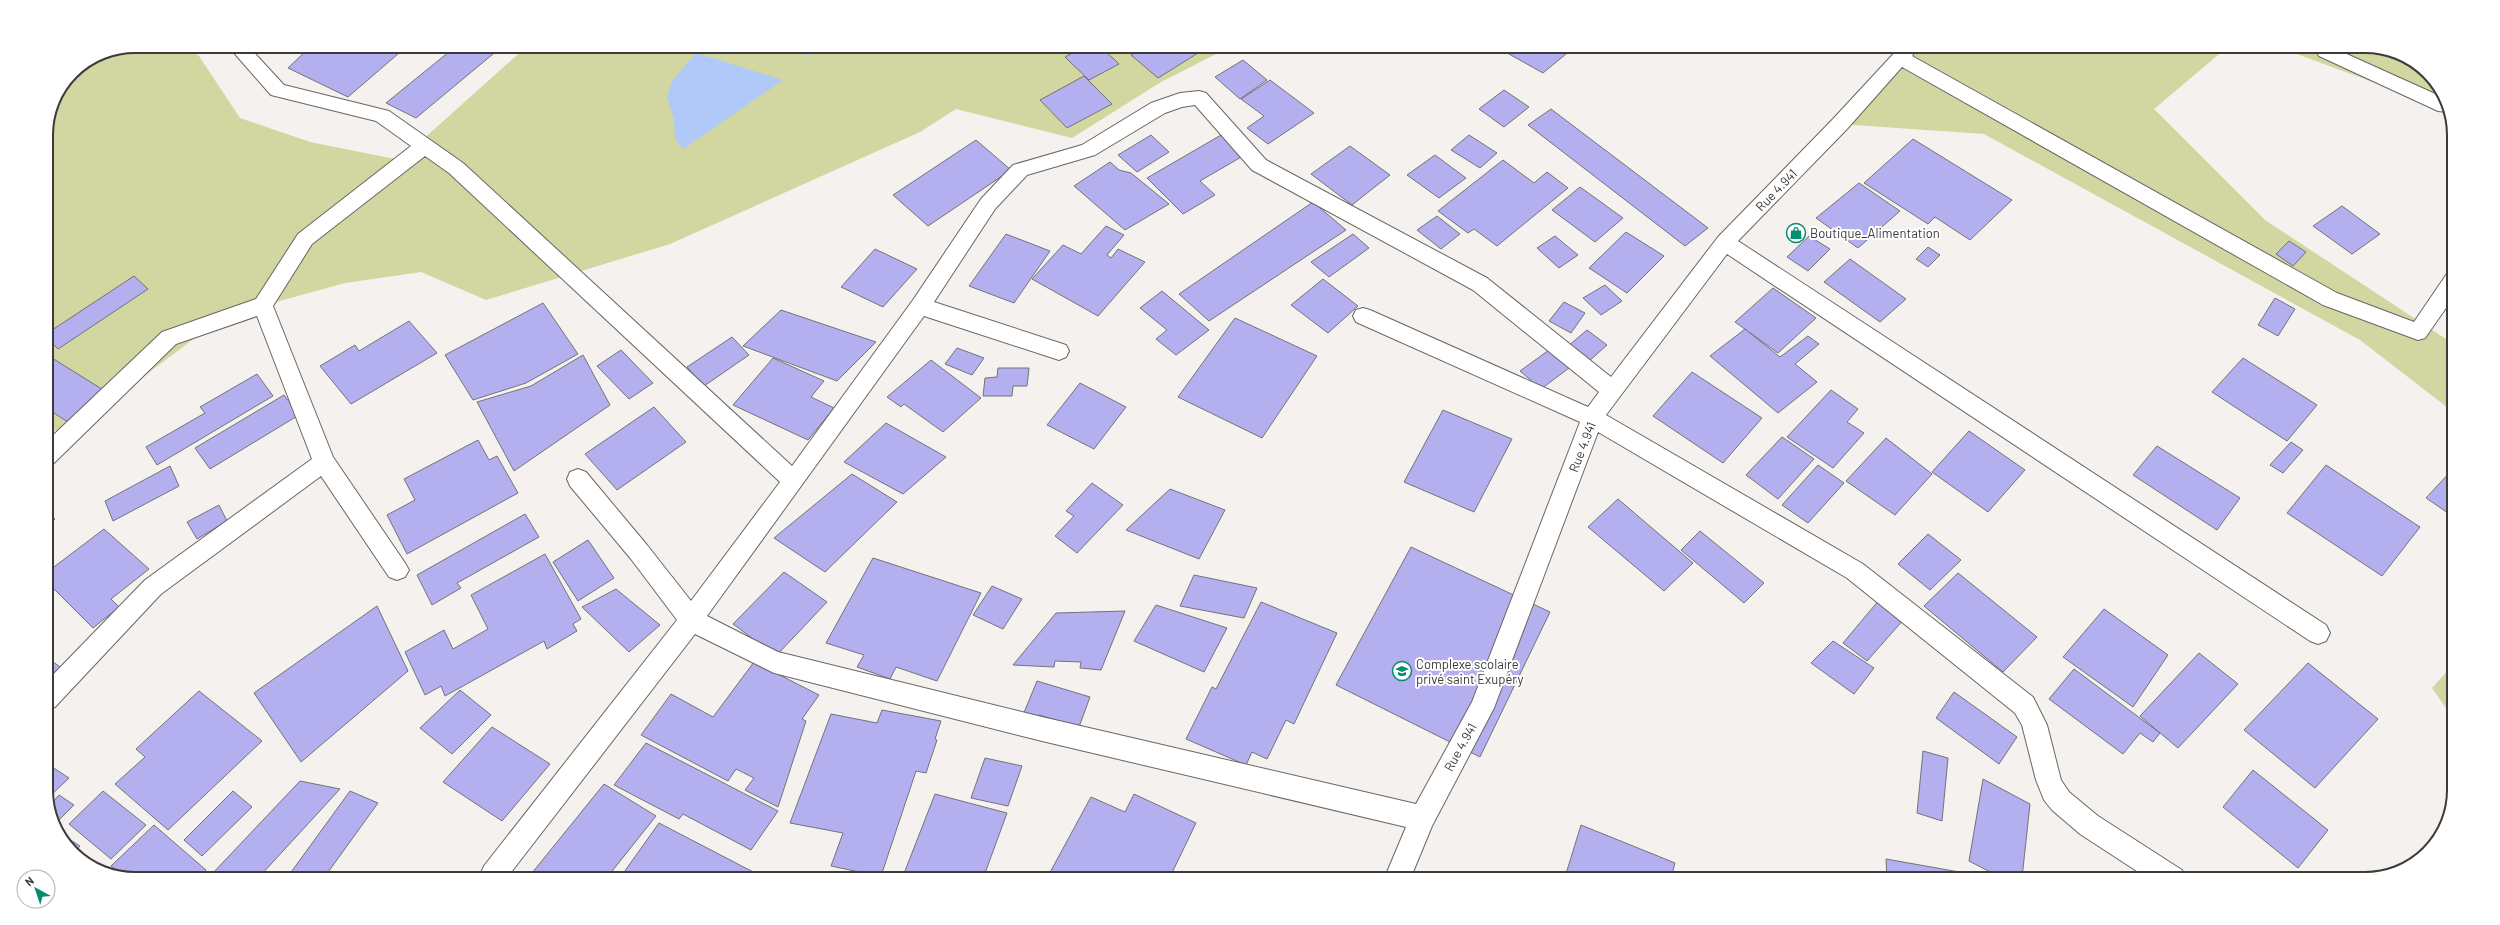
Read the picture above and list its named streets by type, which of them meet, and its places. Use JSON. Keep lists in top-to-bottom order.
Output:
{
  "streets": {
    "street": ["Rue 4.941"]
  },
  "places": {
    "shop": ["Boutique_Alimentation"],
    "school or university": ["Complexe scolaire privé saint Exupéry"]
  },
  "north": "top left"
}
